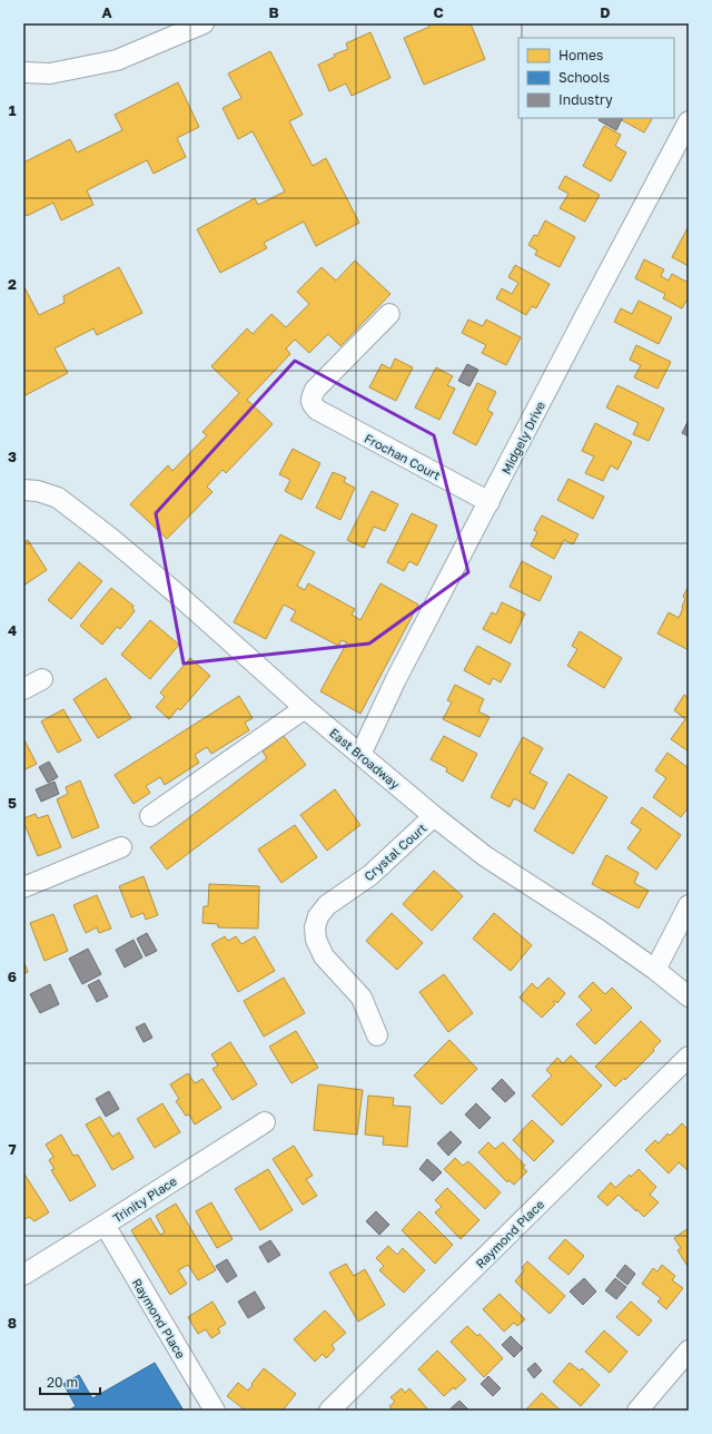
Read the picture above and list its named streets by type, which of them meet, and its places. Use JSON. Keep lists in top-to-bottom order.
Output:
{
  "streets": {
    "street": [
      "Midgely Drive",
      "Frochan Court",
      "East Broadway",
      "Crystal Court",
      "Trinity Place",
      "Raymond Place"
    ]
  },
  "crossings": [
    ["Midgely Drive", "Frochan Court"],
    ["Midgely Drive", "East Broadway"],
    ["East Broadway", "Crystal Court"],
    ["Trinity Place", "Raymond Place"]
  ],
  "legend": ["Homes", "Schools", "Industry"],
  "scale_bar": "20 m",
  "grid": {
    "columns": [
      "A",
      "B",
      "C",
      "D"
    ],
    "rows": [
      "1",
      "2",
      "3",
      "4",
      "5",
      "6",
      "7",
      "8"
    ]
  }
}
